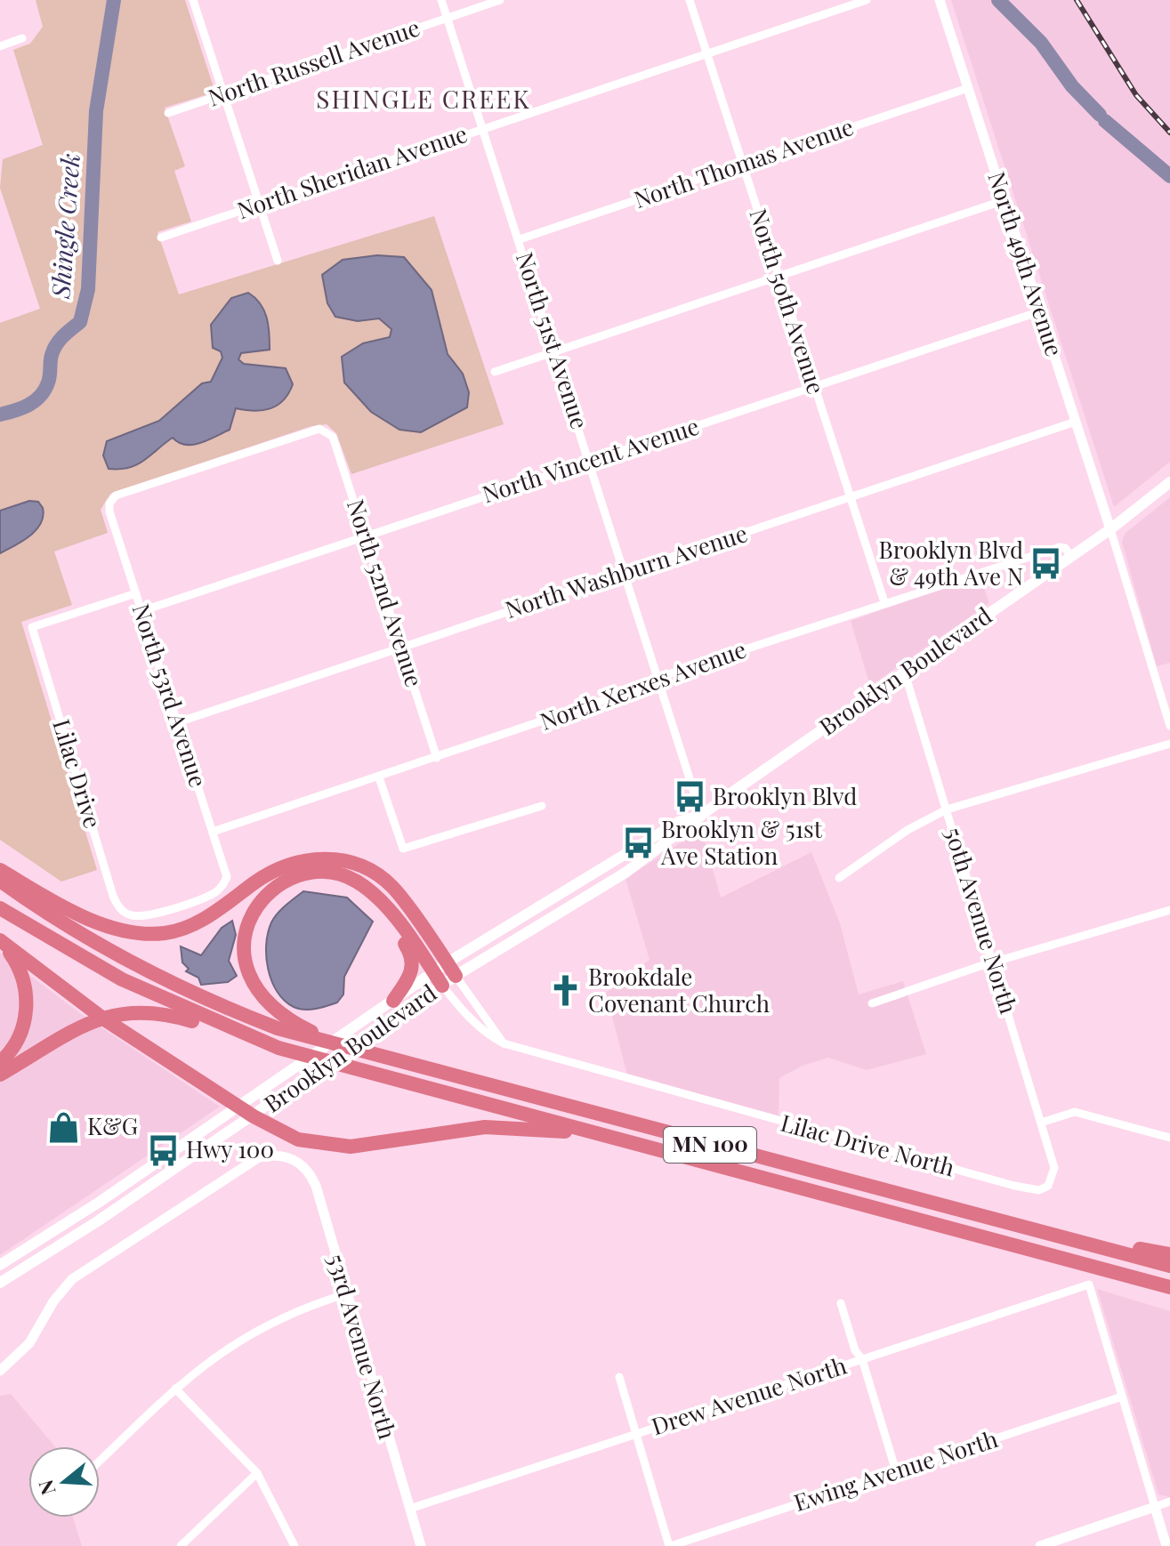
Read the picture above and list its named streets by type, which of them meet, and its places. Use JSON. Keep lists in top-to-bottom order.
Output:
{
  "streets": {
    "highway": ["MN 100"],
    "main road": ["Brooklyn Boulevard"],
    "street": [
      "North Russell Avenue",
      "North Thomas Avenue",
      "North Sheridan Avenue",
      "North 49th Avenue",
      "North 50th Avenue",
      "North 51st Avenue",
      "North Vincent Avenue",
      "North Washburn Avenue",
      "North 52nd Avenue",
      "North Xerxes Avenue",
      "North 53rd Avenue",
      "Lilac Drive",
      "50th Avenue North",
      "Lilac Drive North",
      "53rd Avenue North",
      "Drew Avenue North",
      "Ewing Avenue North"
    ]
  },
  "crossings": [
    ["North Russell Avenue", "North 51st Avenue"],
    ["North Thomas Avenue", "North 49th Avenue"],
    ["North Thomas Avenue", "North 50th Avenue"],
    ["North Thomas Avenue", "North 51st Avenue"],
    ["North Sheridan Avenue", "North 50th Avenue"],
    ["North Sheridan Avenue", "North 51st Avenue"],
    ["North 49th Avenue", "North Vincent Avenue"],
    ["North 49th Avenue", "North Washburn Avenue"],
    ["North 49th Avenue", "Brooklyn Boulevard"],
    ["North 50th Avenue", "North Vincent Avenue"],
    ["North 50th Avenue", "North Washburn Avenue"],
    ["North 50th Avenue", "North Xerxes Avenue"],
    ["North 51st Avenue", "North Vincent Avenue"],
    ["North 51st Avenue", "North Washburn Avenue"],
    ["North 51st Avenue", "Brooklyn Boulevard"],
    ["North 51st Avenue", "North Xerxes Avenue"],
    ["North Vincent Avenue", "North 52nd Avenue"],
    ["North Vincent Avenue", "North 53rd Avenue"],
    ["North Washburn Avenue", "North 52nd Avenue"],
    ["North Washburn Avenue", "North 53rd Avenue"],
    ["North 52nd Avenue", "North Xerxes Avenue"],
    ["North 52nd Avenue", "North 53rd Avenue"],
    ["Brooklyn Boulevard", "North Xerxes Avenue"],
    ["Brooklyn Boulevard", "50th Avenue North"],
    ["Brooklyn Boulevard", "Lilac Drive North"],
    ["North Xerxes Avenue", "North 53rd Avenue"],
    ["North 53rd Avenue", "Lilac Drive"],
    ["50th Avenue North", "Lilac Drive North"],
    ["53rd Avenue North", "Drew Avenue North"],
    ["Drew Avenue North", "Ewing Avenue North"]
  ],
  "districts": ["SHINGLE CREEK"],
  "water": ["Shingle Creek"],
  "places": {
    "bus stop": [
      "Brooklyn Blvd & 49th Ave N",
      "Brooklyn Blvd",
      "Brooklyn & 51st Ave Station",
      "Hwy 100"
    ],
    "church": ["Brookdale Covenant Church"],
    "shop": ["K&G"]
  },
  "north": "left"
}
